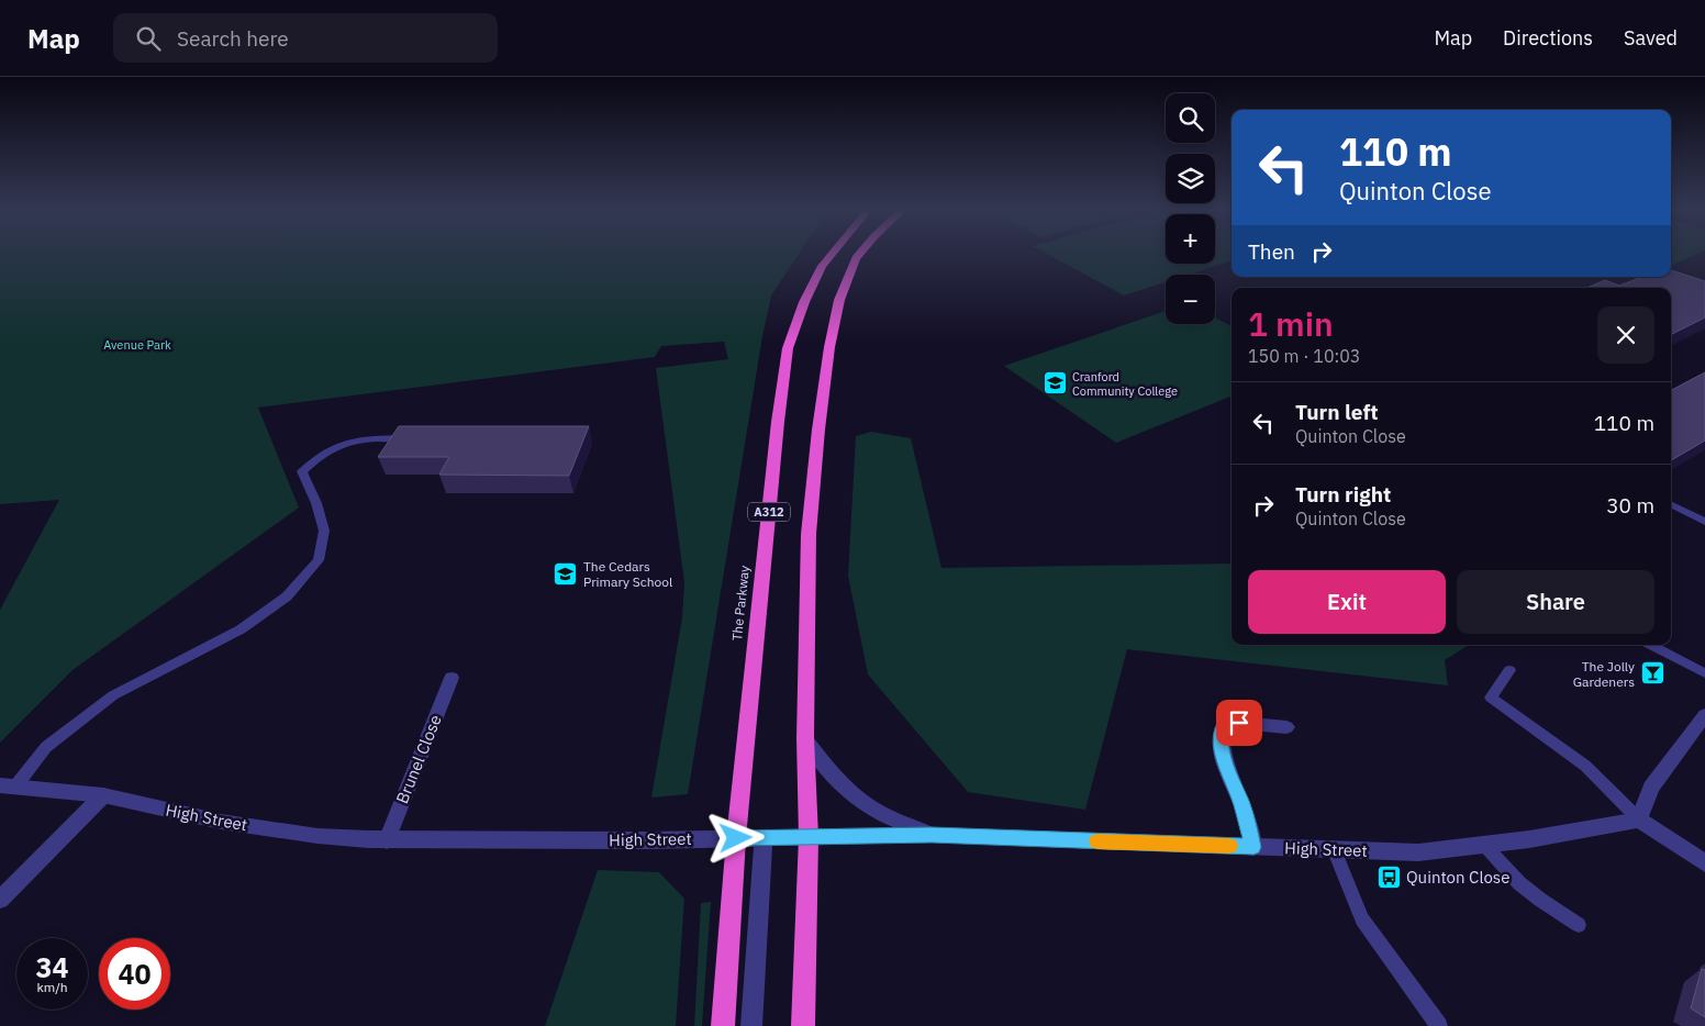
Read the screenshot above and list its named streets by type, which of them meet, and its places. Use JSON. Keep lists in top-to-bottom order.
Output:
{
  "streets": {
    "highway": ["A312", "The Parkway"],
    "street": ["Brunel Close", "High Street"]
  },
  "crossings": [
    ["A312", "High Street"],
    ["The Parkway", "High Street"],
    ["Brunel Close", "High Street"]
  ],
  "parks": ["Avenue Park"],
  "places": {
    "school or university": ["Cranford Community College", "The Cedars Primary School"],
    "bar": ["The Jolly Gardeners"],
    "bus stop": ["Quinton Close"]
  },
  "page": {
    "header": "Map",
    "search": "Search here",
    "nav": ["Map", "Directions", "Saved"],
    "map_buttons": ["+", "−"],
    "turn": ["110 m", "Quinton Close"],
    "then": "Then",
    "heading": ["1 min", "150 m · 10:03"],
    "list": [
      {
        "name": "Turn left",
        "note": "Quinton Close",
        "value": "110 m"
      },
      {
        "name": "Turn right",
        "note": "Quinton Close",
        "value": "30 m"
      }
    ],
    "buttons": ["Exit", "Share"],
    "speed": "34 km/h",
    "limit": "40"
  }
}
